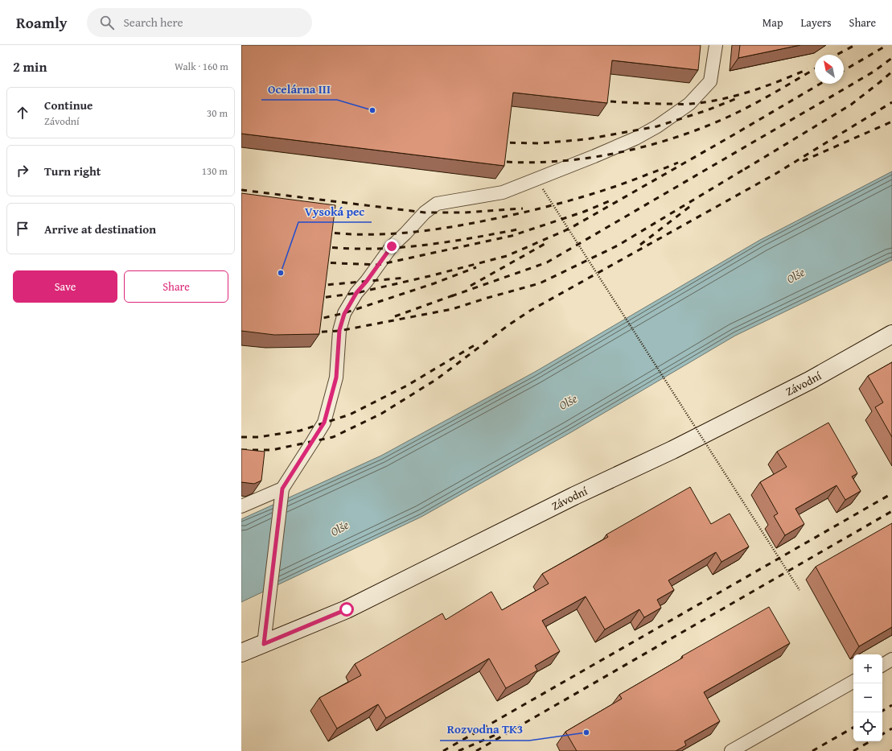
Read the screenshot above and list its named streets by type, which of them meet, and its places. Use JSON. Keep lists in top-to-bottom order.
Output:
{
  "streets": {
    "street": ["Závodní"]
  },
  "water": ["Olše"],
  "places": ["Ocelárna III", "Vysoká pec", "Rozvodna TK3"],
  "north": "top left",
  "page": {
    "header": "Roamly",
    "search": "Search here",
    "nav": ["Map", "Layers", "Share"],
    "heading": ["2 min", "Walk · 160 m"],
    "list": [
      ["Continue", "Závodní", "30 m"],
      ["Turn right", "130 m"],
      "Arrive at destination"
    ],
    "buttons": ["Save", "Share"],
    "map_buttons": ["+", "−"]
  }
}
